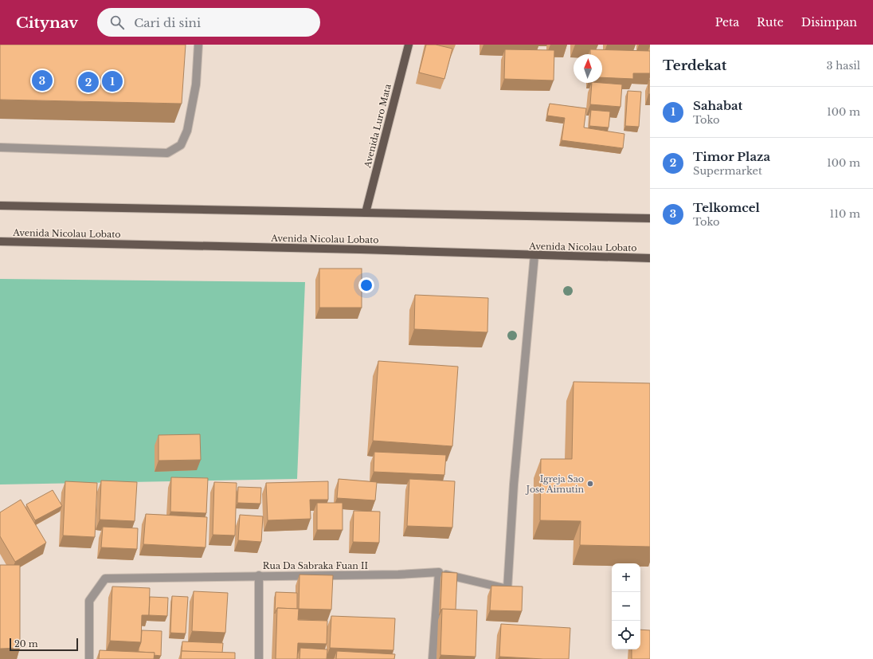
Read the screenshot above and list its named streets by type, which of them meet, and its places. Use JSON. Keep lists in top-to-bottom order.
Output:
{
  "streets": {
    "main road": ["Avenida Luro Mata", "Avenida Nicolau Lobato"],
    "street": ["Rua Da Sabraka Fuan II"]
  },
  "crossings": [
    ["Avenida Nicolau Lobato", "Rua Da Sabraka Fuan II"]
  ],
  "places": ["Igreja Sao Jose Aimutin"],
  "scale_bar": "20 m",
  "north": "top",
  "page": {
    "header": "Citynav",
    "search": "Cari di sini",
    "nav": ["Peta", "Rute", "Disimpan"],
    "heading": ["Terdekat", "3 hasil"],
    "pins": ["3", "1", "2"],
    "list": [
      {
        "mark": "1",
        "name": "Sahabat",
        "note": "Toko",
        "value": "100 m"
      },
      {
        "mark": "2",
        "name": "Timor Plaza",
        "note": "Supermarket",
        "value": "100 m"
      },
      {
        "mark": "3",
        "name": "Telkomcel",
        "note": "Toko",
        "value": "110 m"
      }
    ],
    "map_buttons": ["+", "−"],
    "scale": "20 m"
  }
}
